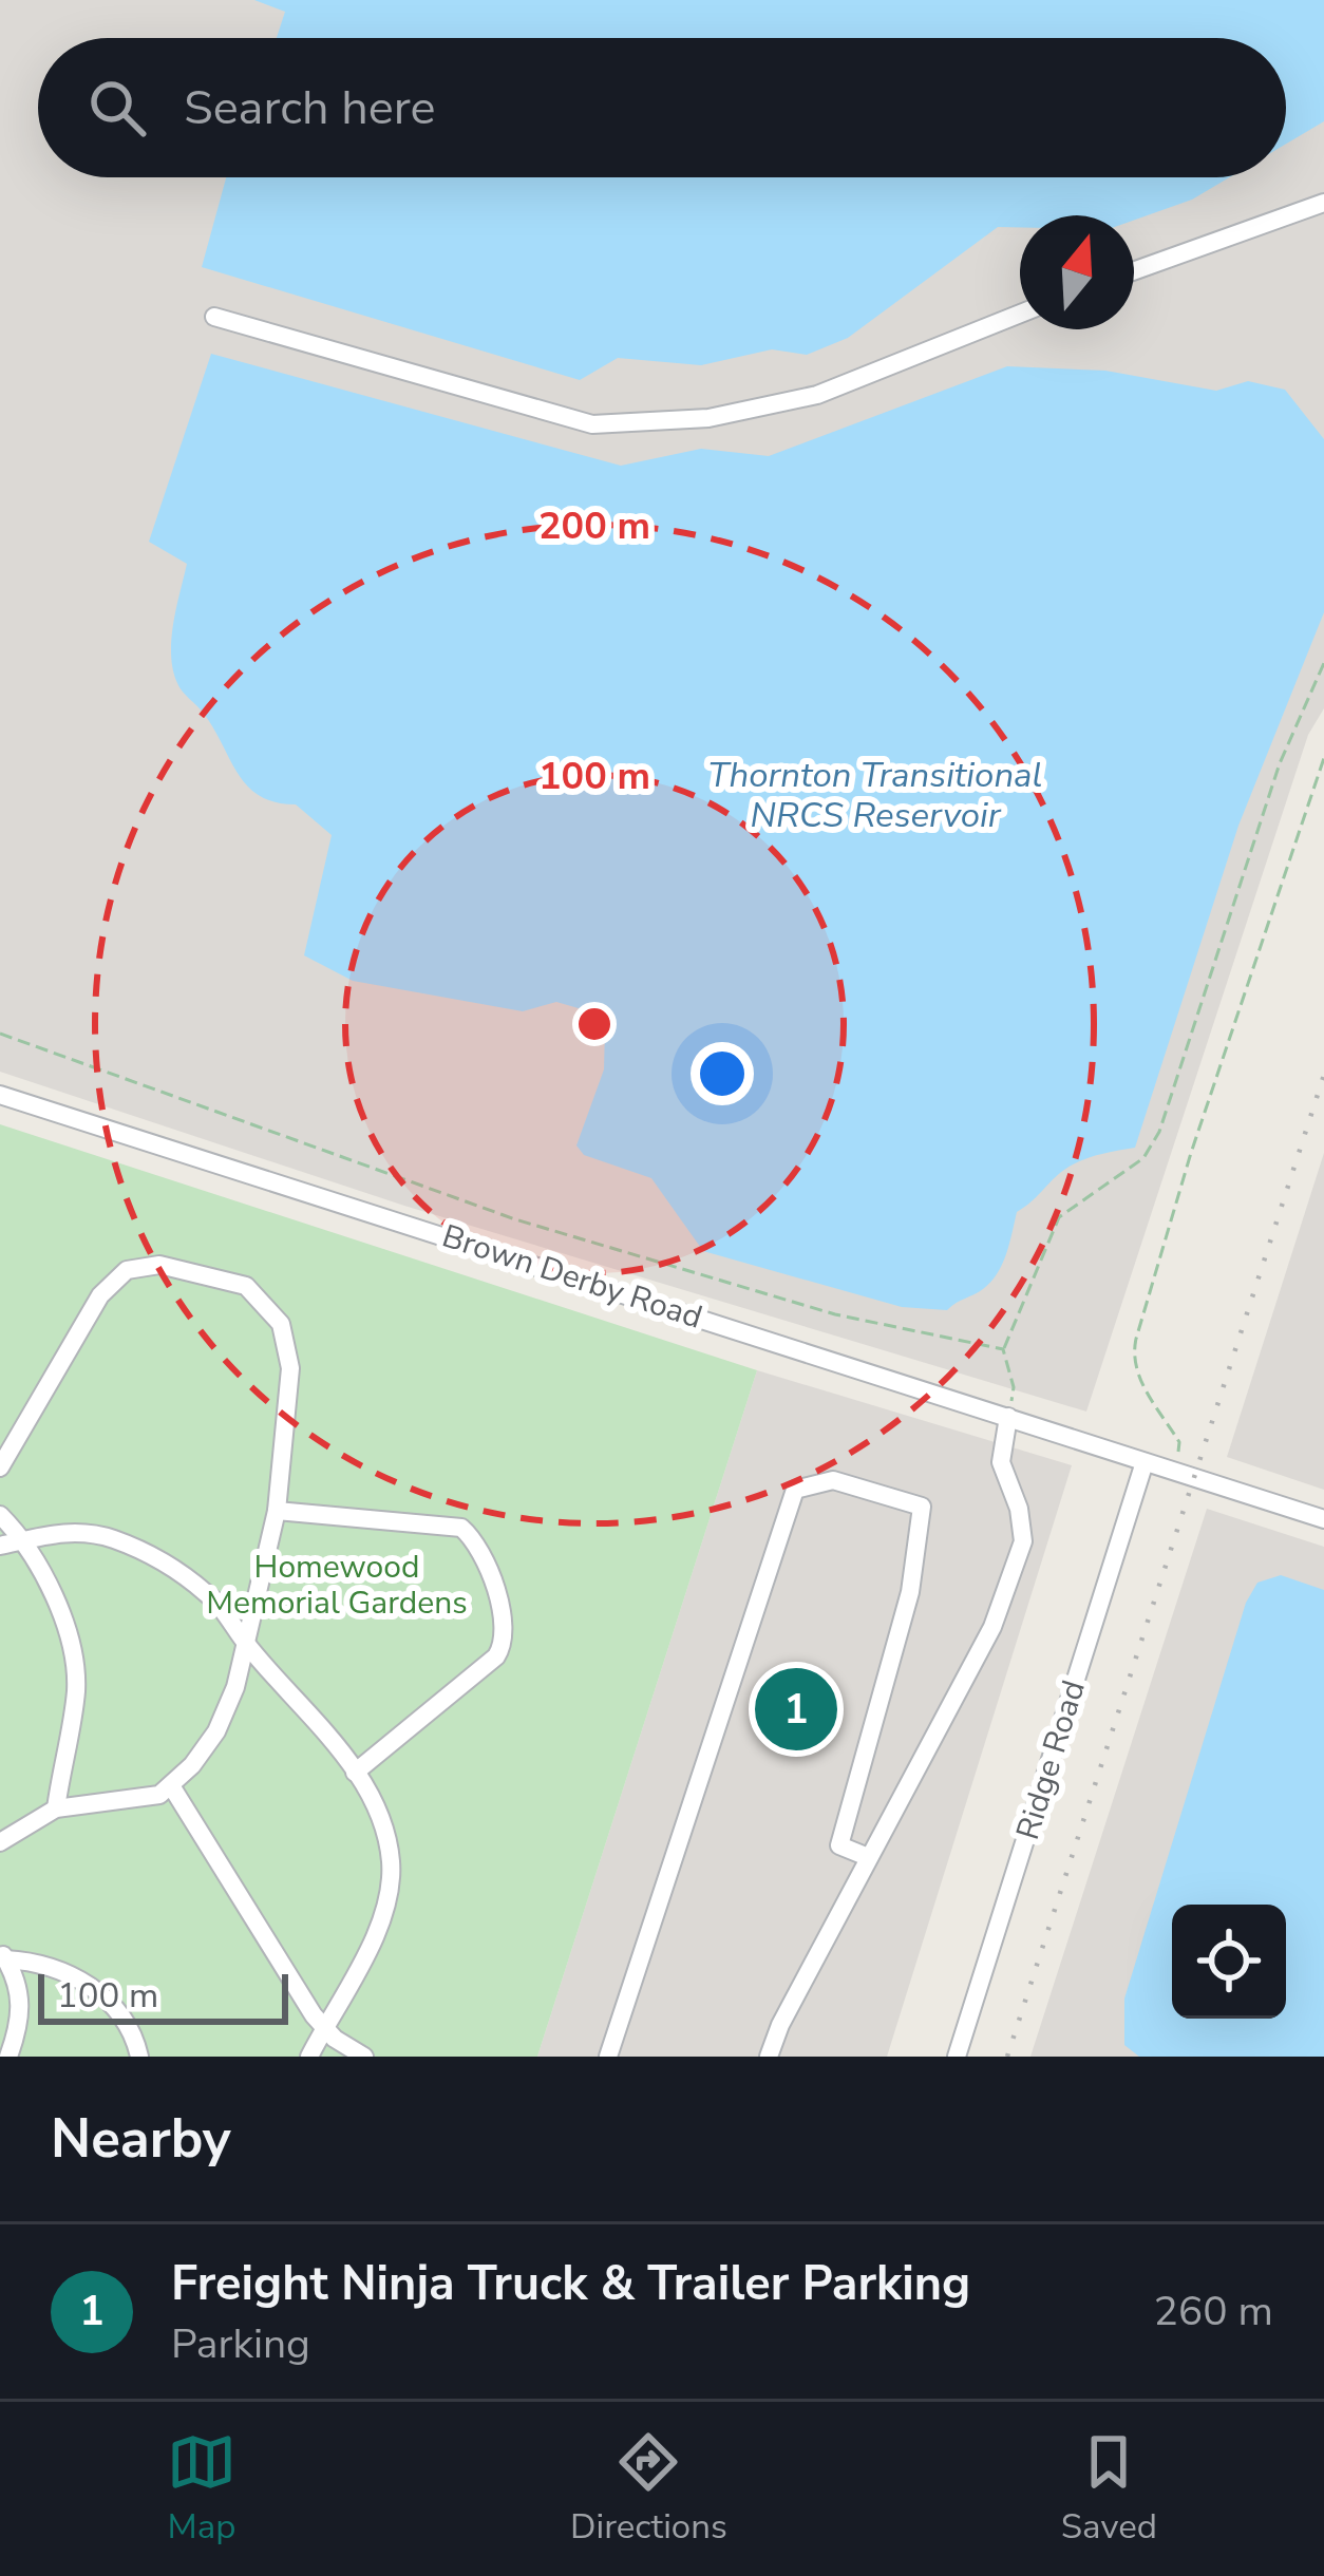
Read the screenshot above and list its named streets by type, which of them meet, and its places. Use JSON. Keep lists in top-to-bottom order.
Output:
{
  "streets": {
    "street": ["Brown Derby Road", "Ridge Road"]
  },
  "crossings": [
    ["Brown Derby Road", "Ridge Road"]
  ],
  "water": ["Thornton Transitional NRCS Reservoir"],
  "parks": ["Homewood Memorial Gardens"],
  "scale_bar": "100 m",
  "north": "top",
  "page": {
    "search": "Search here",
    "pins": "1",
    "scale": "100 m",
    "heading": "Nearby",
    "list": [
      {
        "mark": "1",
        "name": "Freight Ninja Truck & Trailer Parking",
        "note": "Parking",
        "value": "260 m"
      }
    ],
    "nav": ["Map", "Directions", "Saved"]
  },
  "rings": ["200 m", "100 m"]
}
